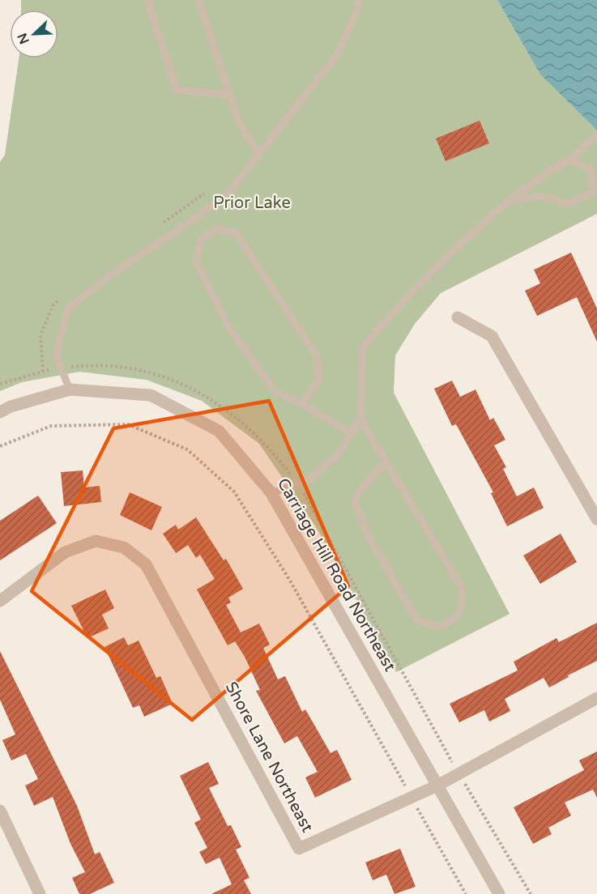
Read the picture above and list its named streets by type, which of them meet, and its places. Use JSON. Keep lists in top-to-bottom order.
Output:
{
  "streets": {
    "street": ["Carriage Hill Road Northeast", "Shore Lane Northeast"]
  },
  "crossings": [
    ["Carriage Hill Road Northeast", "Shore Lane Northeast"]
  ],
  "parks": ["Prior Lake"],
  "north": "bottom left"
}
